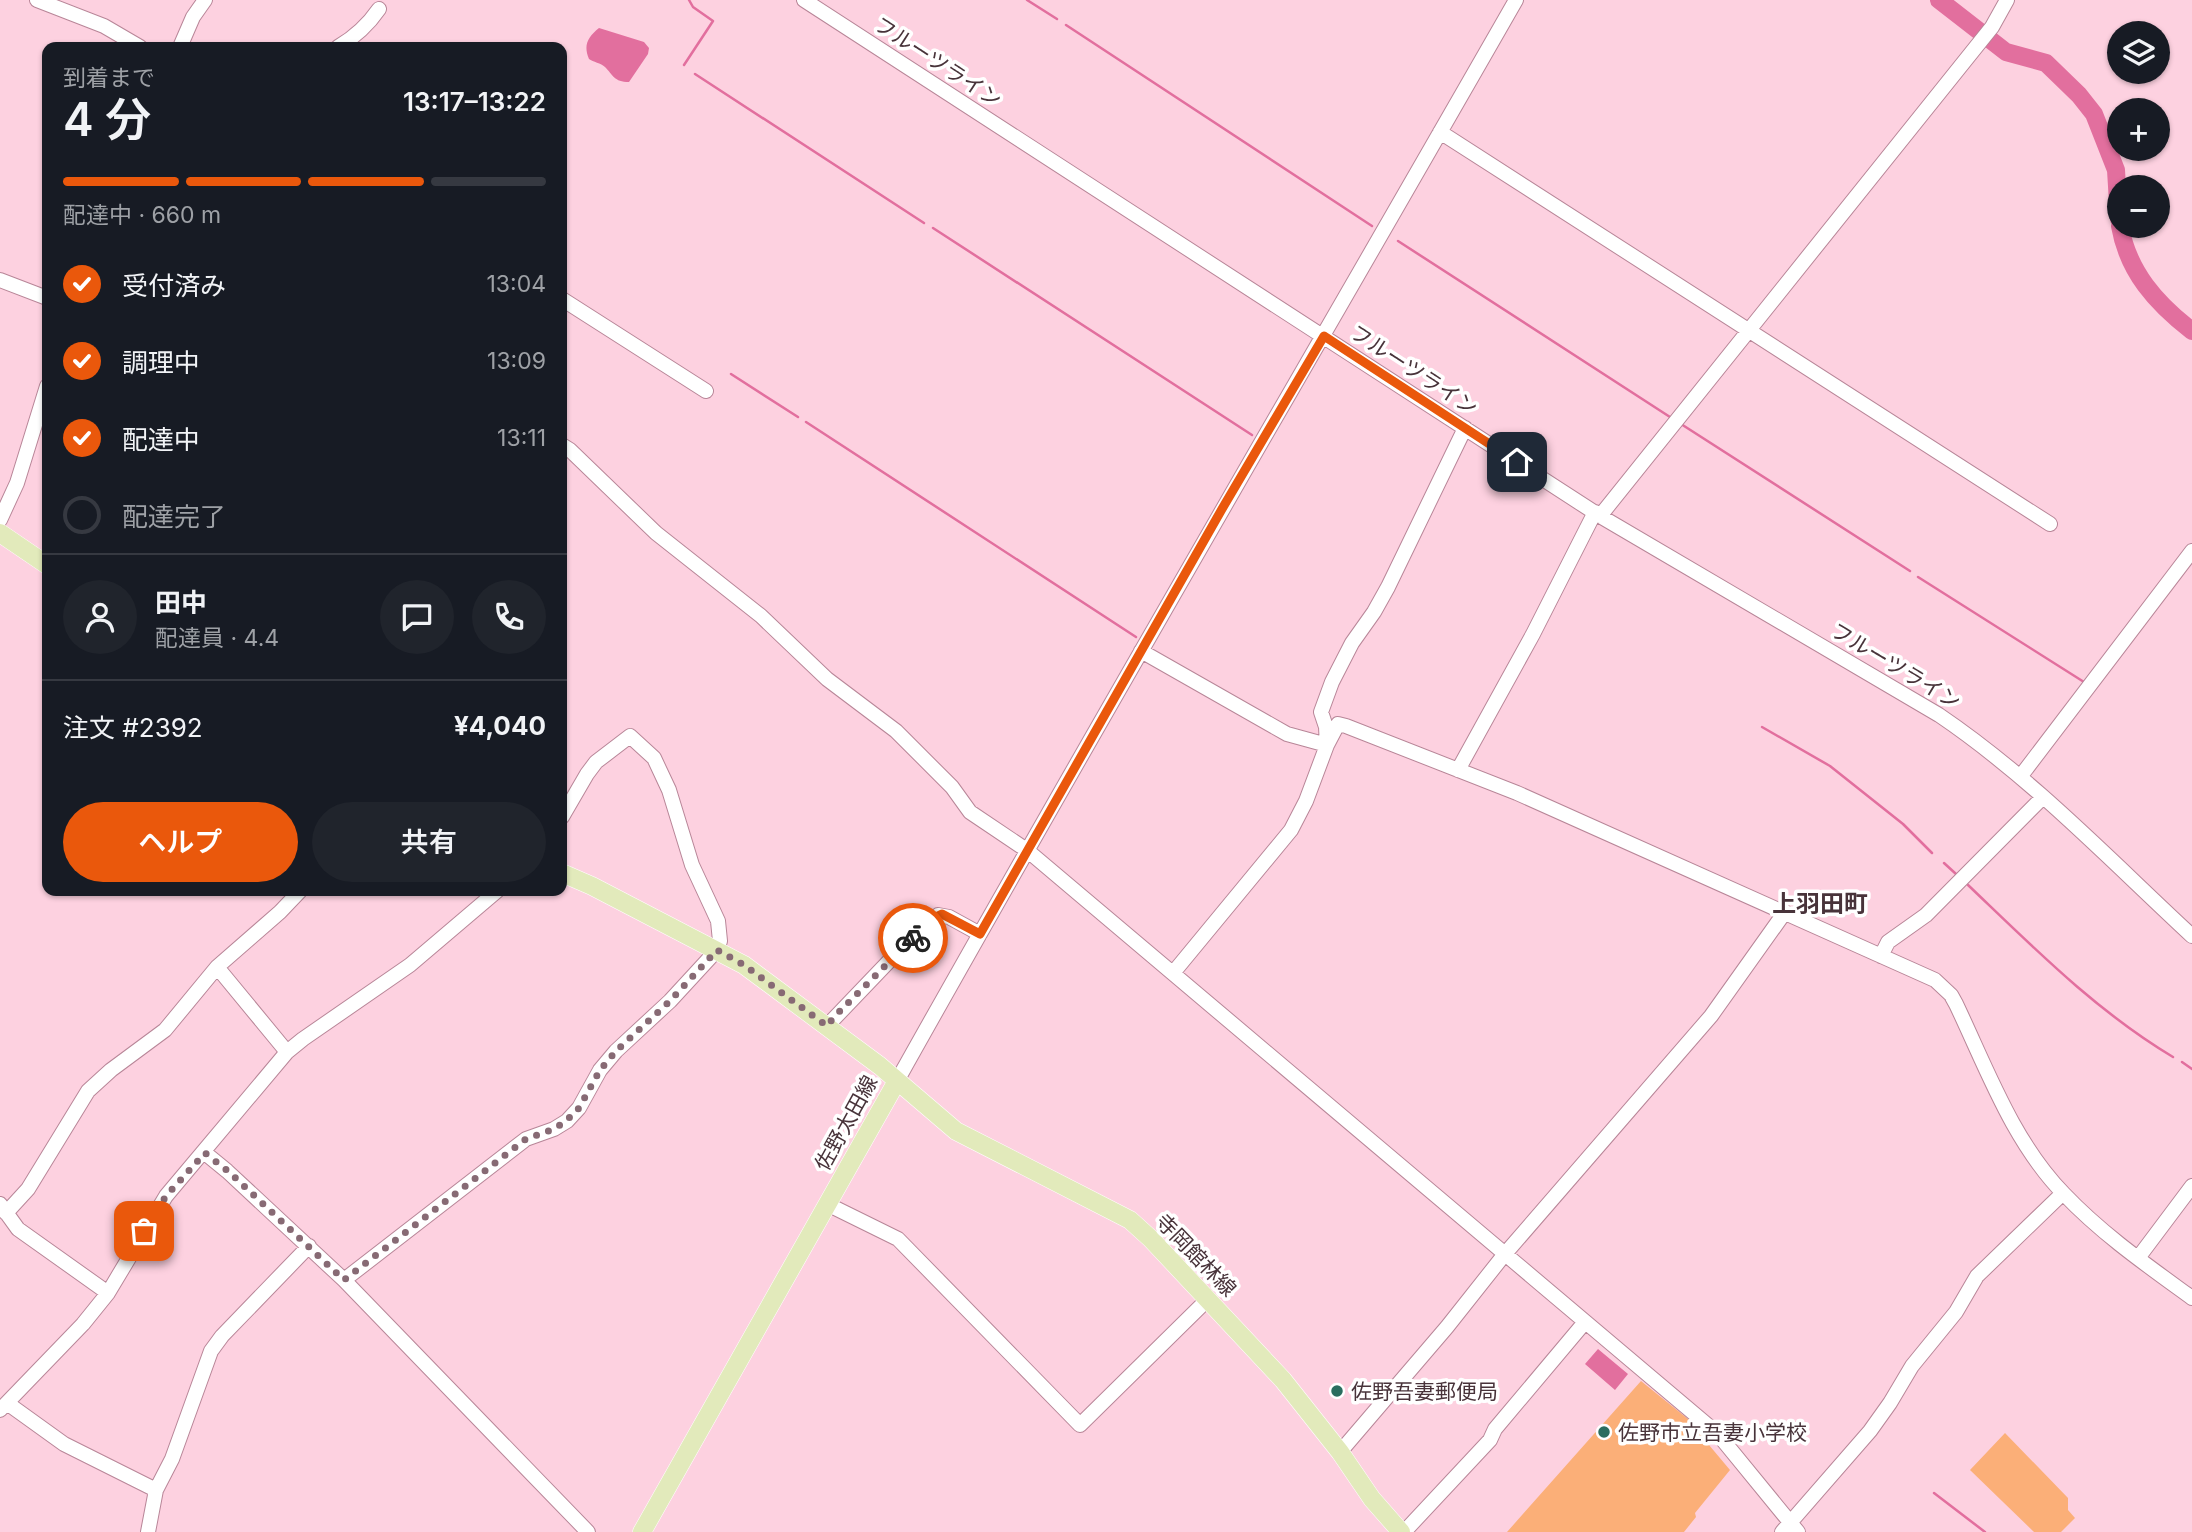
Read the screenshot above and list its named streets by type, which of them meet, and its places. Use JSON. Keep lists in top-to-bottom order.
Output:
{
  "streets": {
    "main road": ["佐野太田線", "寺岡館林線"],
    "street": ["フルーツライン"]
  },
  "crossings": [
    ["佐野太田線", "寺岡館林線"]
  ],
  "districts": ["上羽田町"],
  "places": ["佐野吾妻郵便局", "佐野市立吾妻小学校"],
  "page": {
    "map_buttons": ["+", "−"],
    "heading": ["4 分", "到着まで", "13:17–13:22"],
    "panel": [
      "田中",
      "配達員 · 4.4",
      "注文 #2392",
      "¥4,040"
    ],
    "bar": "配達中 · 660 m",
    "list": [
      ["受付済み", "13:04"],
      ["調理中", "13:09"],
      ["配達中", "13:11"],
      "配達完了"
    ],
    "buttons": ["ヘルプ", "共有"]
  }
}
